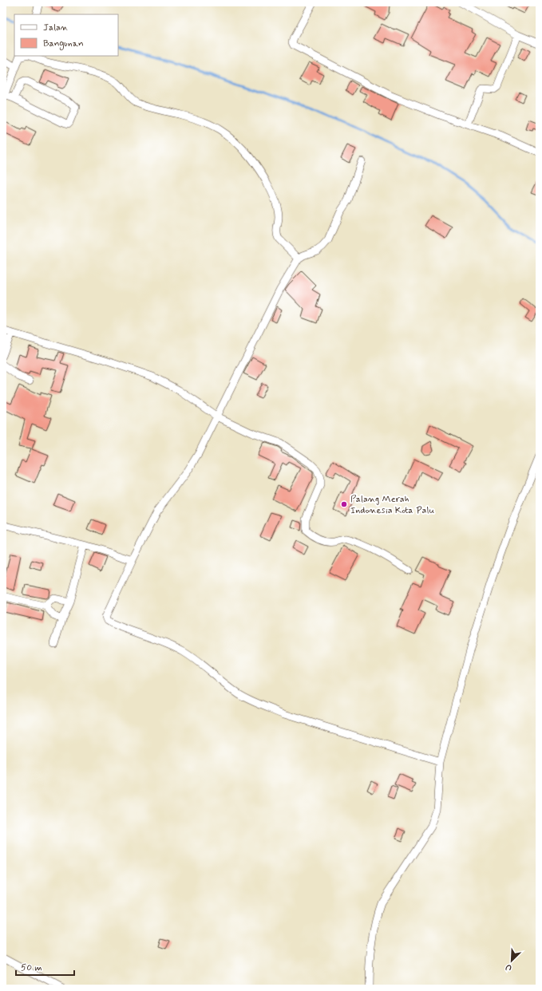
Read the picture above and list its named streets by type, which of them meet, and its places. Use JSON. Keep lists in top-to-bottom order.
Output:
{
  "places": ["Palang Merah Indonesia Kota Palu"],
  "legend": ["Jalan", "Bangunan"],
  "scale_bar": "50 m",
  "north": "bottom left"
}
